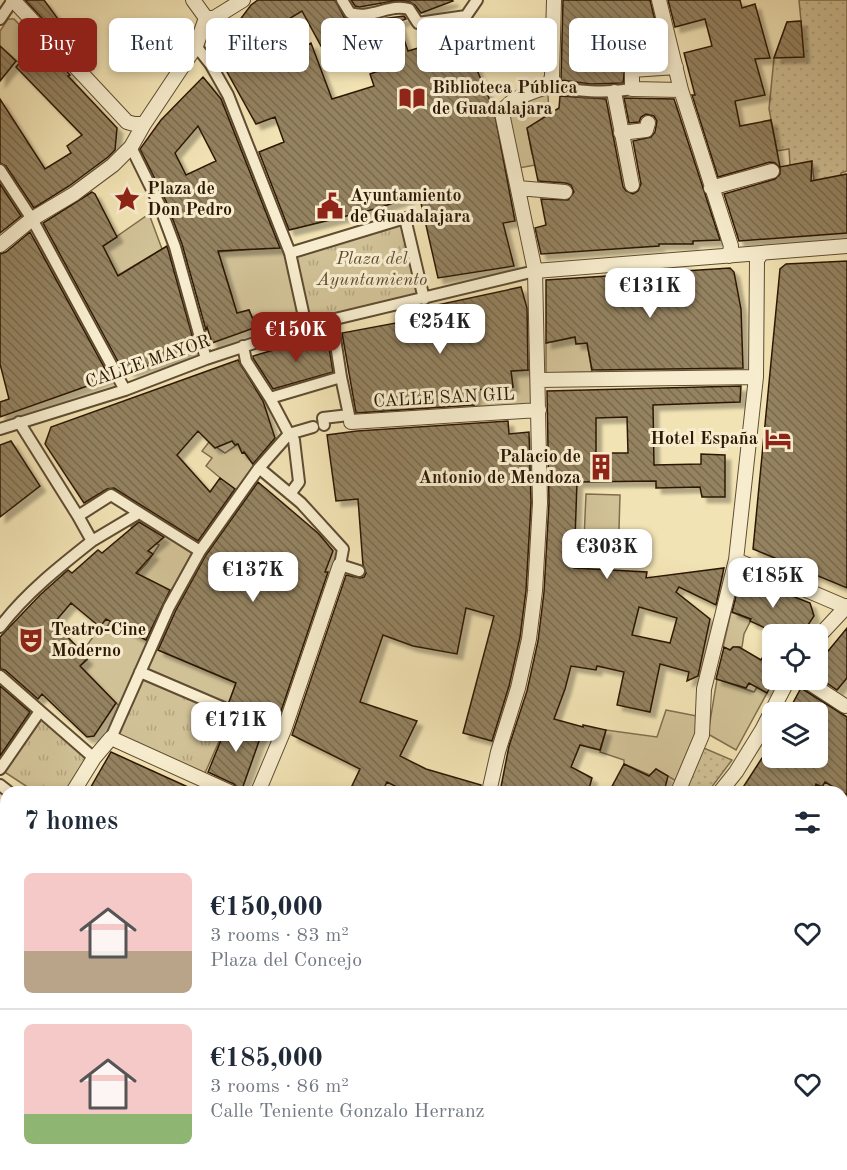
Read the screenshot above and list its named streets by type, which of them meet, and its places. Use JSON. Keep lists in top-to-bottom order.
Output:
{
  "streets": {
    "street": ["CALLE MAYOR", "CALLE SAN GIL"]
  },
  "parks": ["Plaza del Ayuntamiento"],
  "places": {
    "library": ["Biblioteca Pública de Guadalajara"],
    "place": ["Plaza de Don Pedro"],
    "public building": ["Ayuntamiento de Guadalajara"],
    "hotel": ["Hotel España"],
    "building": ["Palacio de Antonio de Mendoza"],
    "theatre": ["Teatro-Cine Moderno"]
  },
  "page": {
    "chip": [
      "Buy",
      "Rent",
      "Filters",
      "New",
      "Apartment",
      "House"
    ],
    "price": [
      "€131K",
      "€254K",
      "€150K",
      "€303K",
      "€137K",
      "€185K",
      "€171K"
    ],
    "heading": "7 homes",
    "list": [
      {
        "name": "€150,000",
        "note": "3 rooms · 83 m² · Plaza del Concejo"
      },
      {
        "name": "€185,000",
        "note": "3 rooms · 86 m² · Calle Teniente Gonzalo Herranz"
      }
    ]
  }
}
